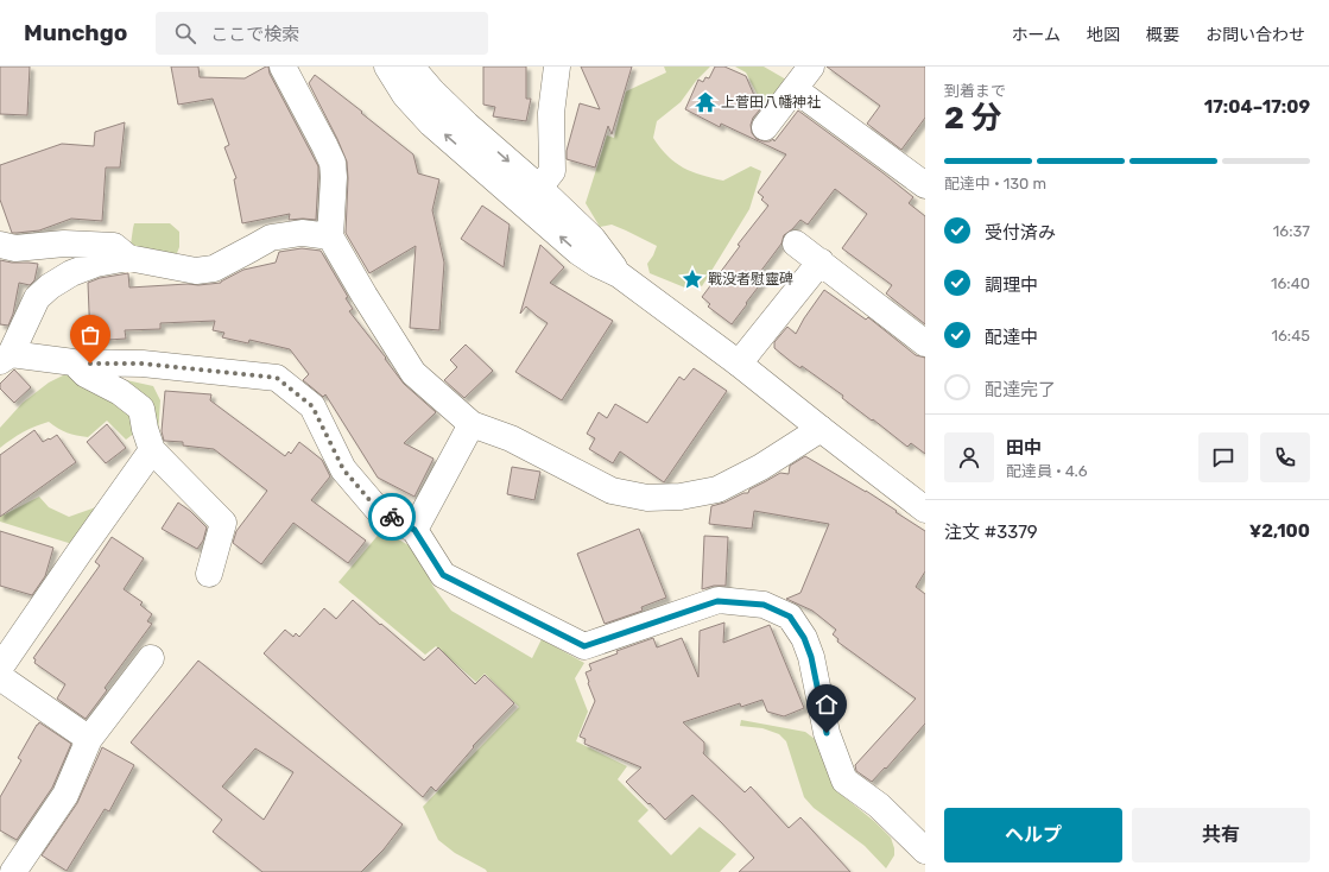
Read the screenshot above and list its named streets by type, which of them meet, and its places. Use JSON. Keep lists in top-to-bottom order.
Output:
{
  "places": {
    "temple": ["上菅田八幡神社"],
    "place": ["戰没者慰靈碑"]
  },
  "page": {
    "header": "Munchgo",
    "search": "ここで検索",
    "nav": [
      "ホーム",
      "地図",
      "概要",
      "お問い合わせ"
    ],
    "heading": ["2 分", "到着まで", "17:04–17:09"],
    "panel": [
      "田中",
      "配達員 · 4.6",
      "注文 #3379",
      "¥2,100"
    ],
    "bar": "配達中 · 130 m",
    "list": [
      ["受付済み", "16:37"],
      ["調理中", "16:40"],
      ["配達中", "16:45"],
      "配達完了"
    ],
    "buttons": ["ヘルプ", "共有"]
  }
}
